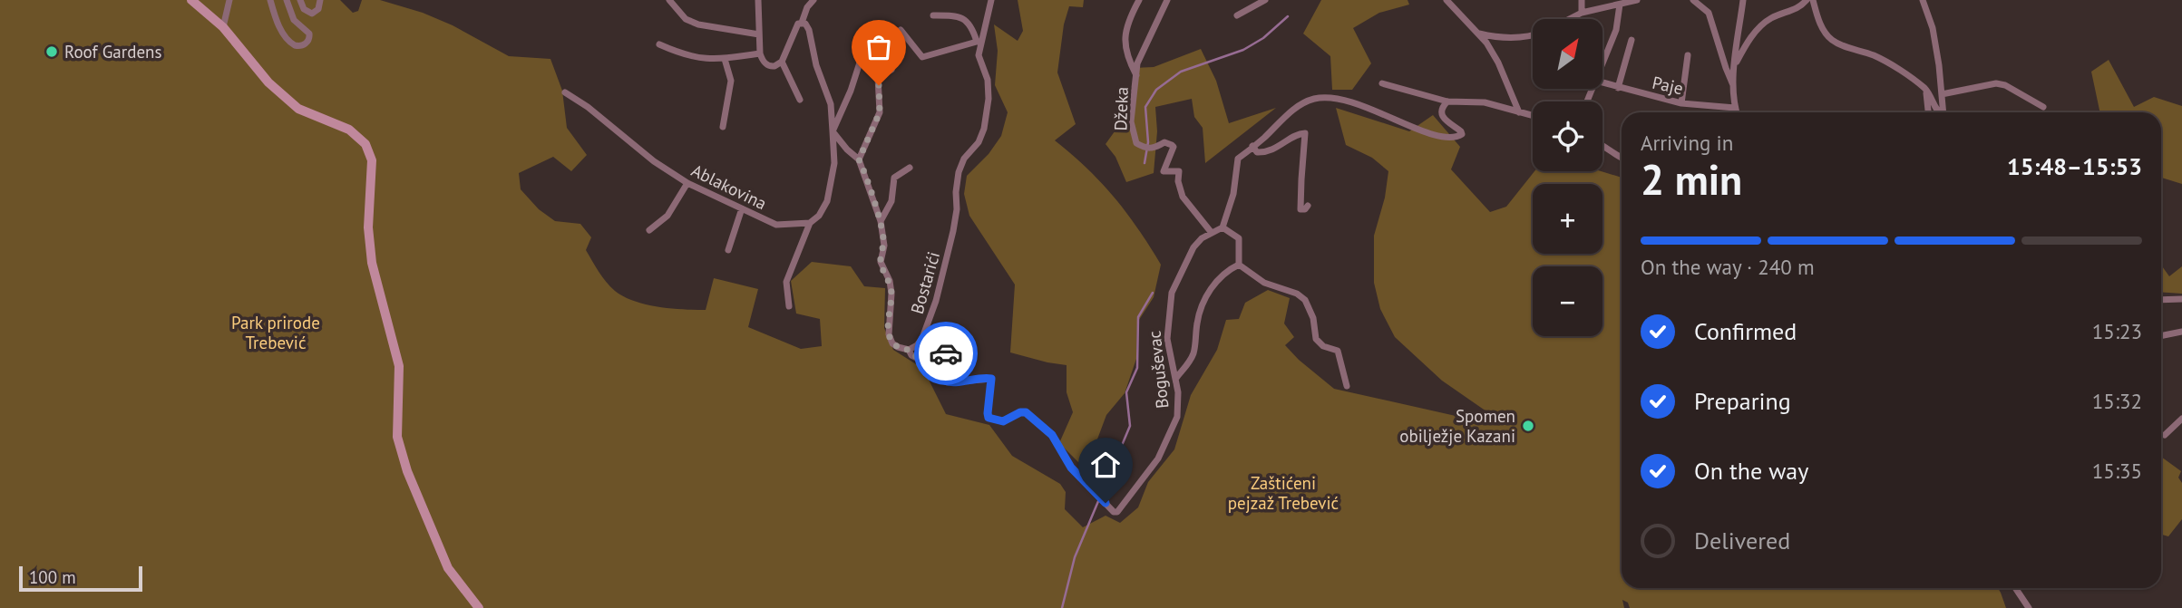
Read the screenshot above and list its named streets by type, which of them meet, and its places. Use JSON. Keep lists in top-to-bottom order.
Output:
{
  "streets": {
    "street": [
      "Paje",
      "Džeka",
      "Ablakovina",
      "Bostarići",
      "Boguševac"
    ]
  },
  "crossings": [
    ["Džeka", "Boguševac"],
    ["Bostarići", "Boguševac"]
  ],
  "parks": ["Park prirode Trebević", "Zaštićeni pejzaž Trebević"],
  "places": ["Roof Gardens", "Spomen obilježje Kazani"],
  "scale_bar": "100 m",
  "north": "top right",
  "page": {
    "map_buttons": ["+", "−"],
    "heading": ["2 min", "Arriving in", "15:48–15:53"],
    "bar": "On the way · 240 m",
    "list": [
      ["Confirmed", "15:23"],
      ["Preparing", "15:32"],
      ["On the way", "15:35"],
      "Delivered"
    ],
    "scale": "100 m"
  }
}
